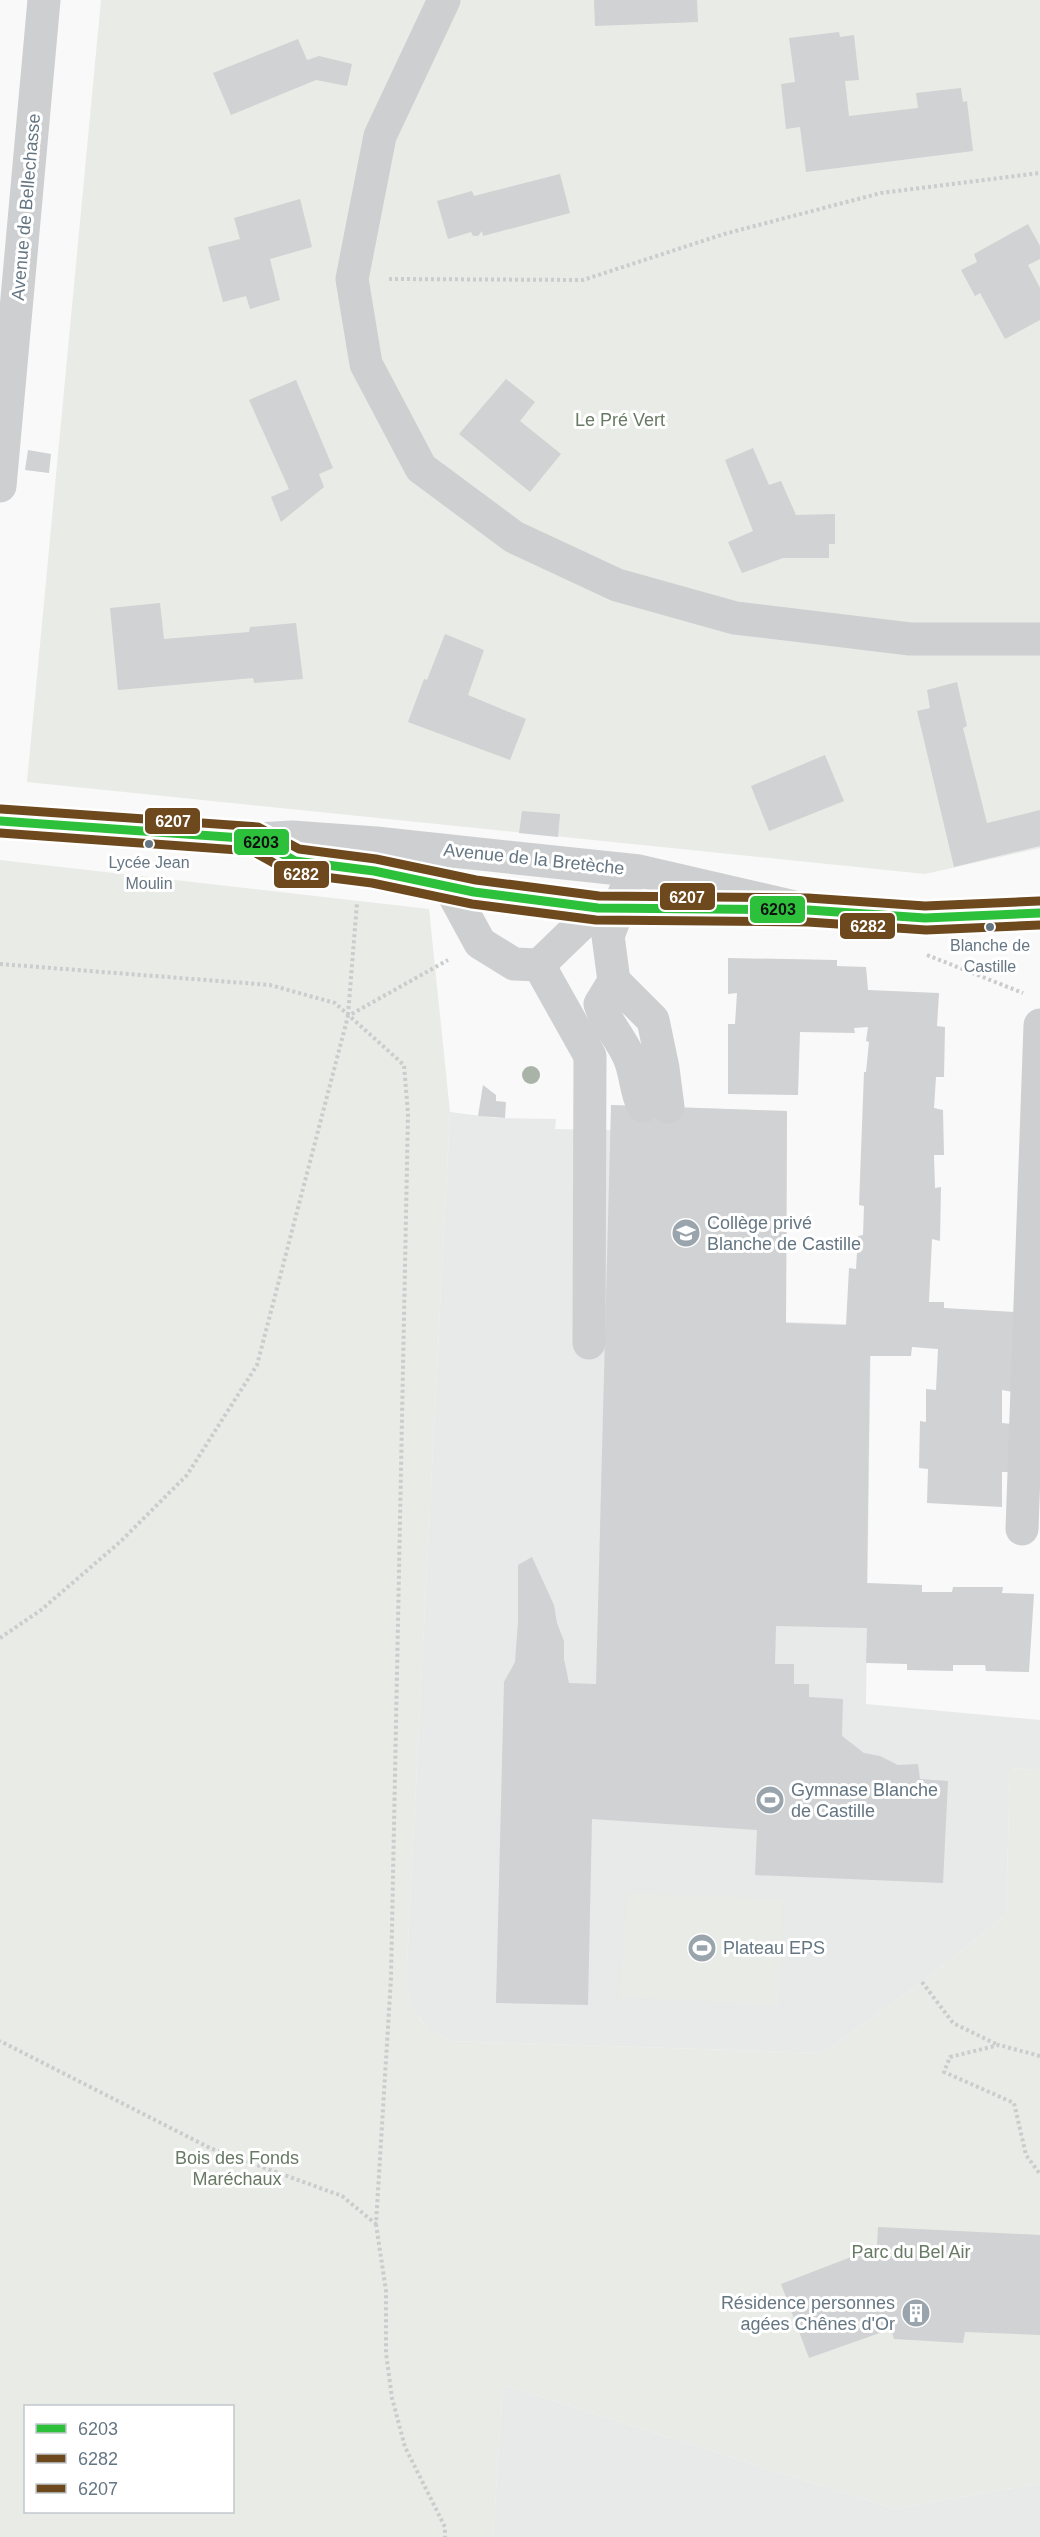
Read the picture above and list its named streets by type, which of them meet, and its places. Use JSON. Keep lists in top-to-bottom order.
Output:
{
  "streets": {
    "street": ["Avenue de Bellechasse", "Avenue de la Bretèche"]
  },
  "parks": ["Le Pré Vert", "Bois des Fonds Maréchaux", "Parc du Bel Air"],
  "places": {
    "other": ["Lycée Jean Moulin", "Blanche de Castille"],
    "school or university": ["Collège privé Blanche de Castille"],
    "sports": ["Gymnase Blanche de Castille", "Plateau EPS"],
    "building": ["Résidence personnes agées Chênes d'Or"]
  },
  "lines": ["transit line 6207", "transit line 6203", "transit line 6282"],
  "legend": ["6203", "6282", "6207"]
}
